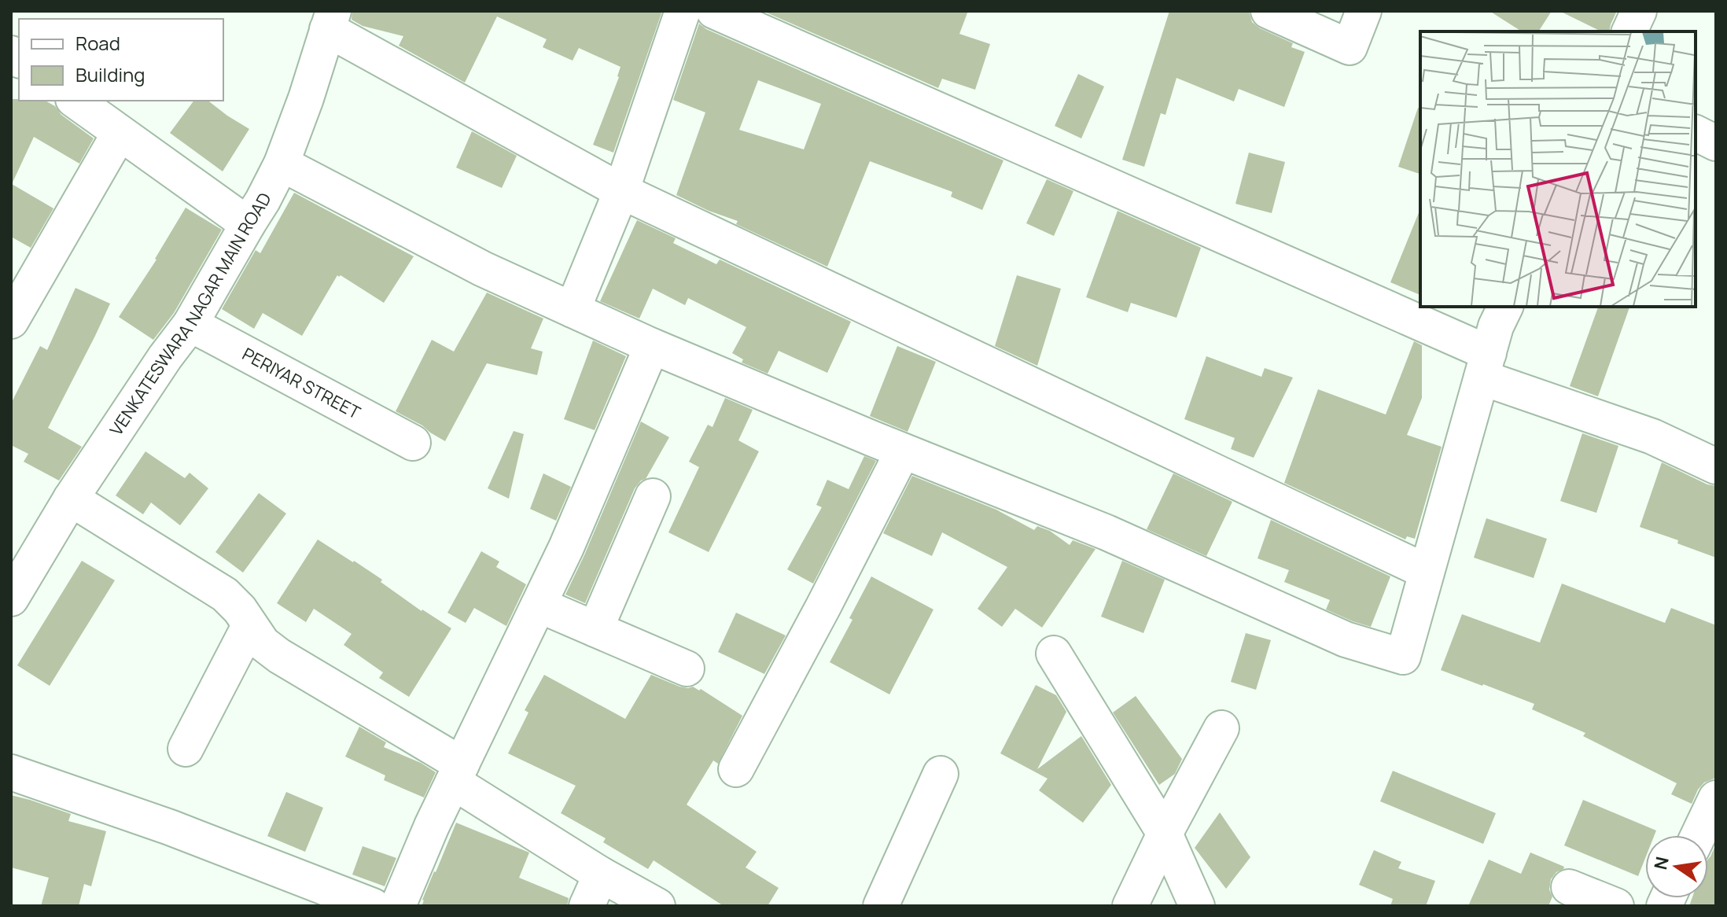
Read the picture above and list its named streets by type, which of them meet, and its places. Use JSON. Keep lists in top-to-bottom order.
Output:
{
  "streets": {
    "street": ["VENKATESWARA NAGAR MAIN ROAD", "PERIYAR STREET"]
  },
  "crossings": [
    ["VENKATESWARA NAGAR MAIN ROAD", "PERIYAR STREET"]
  ],
  "legend": ["Road", "Building"],
  "north": "left"
}
